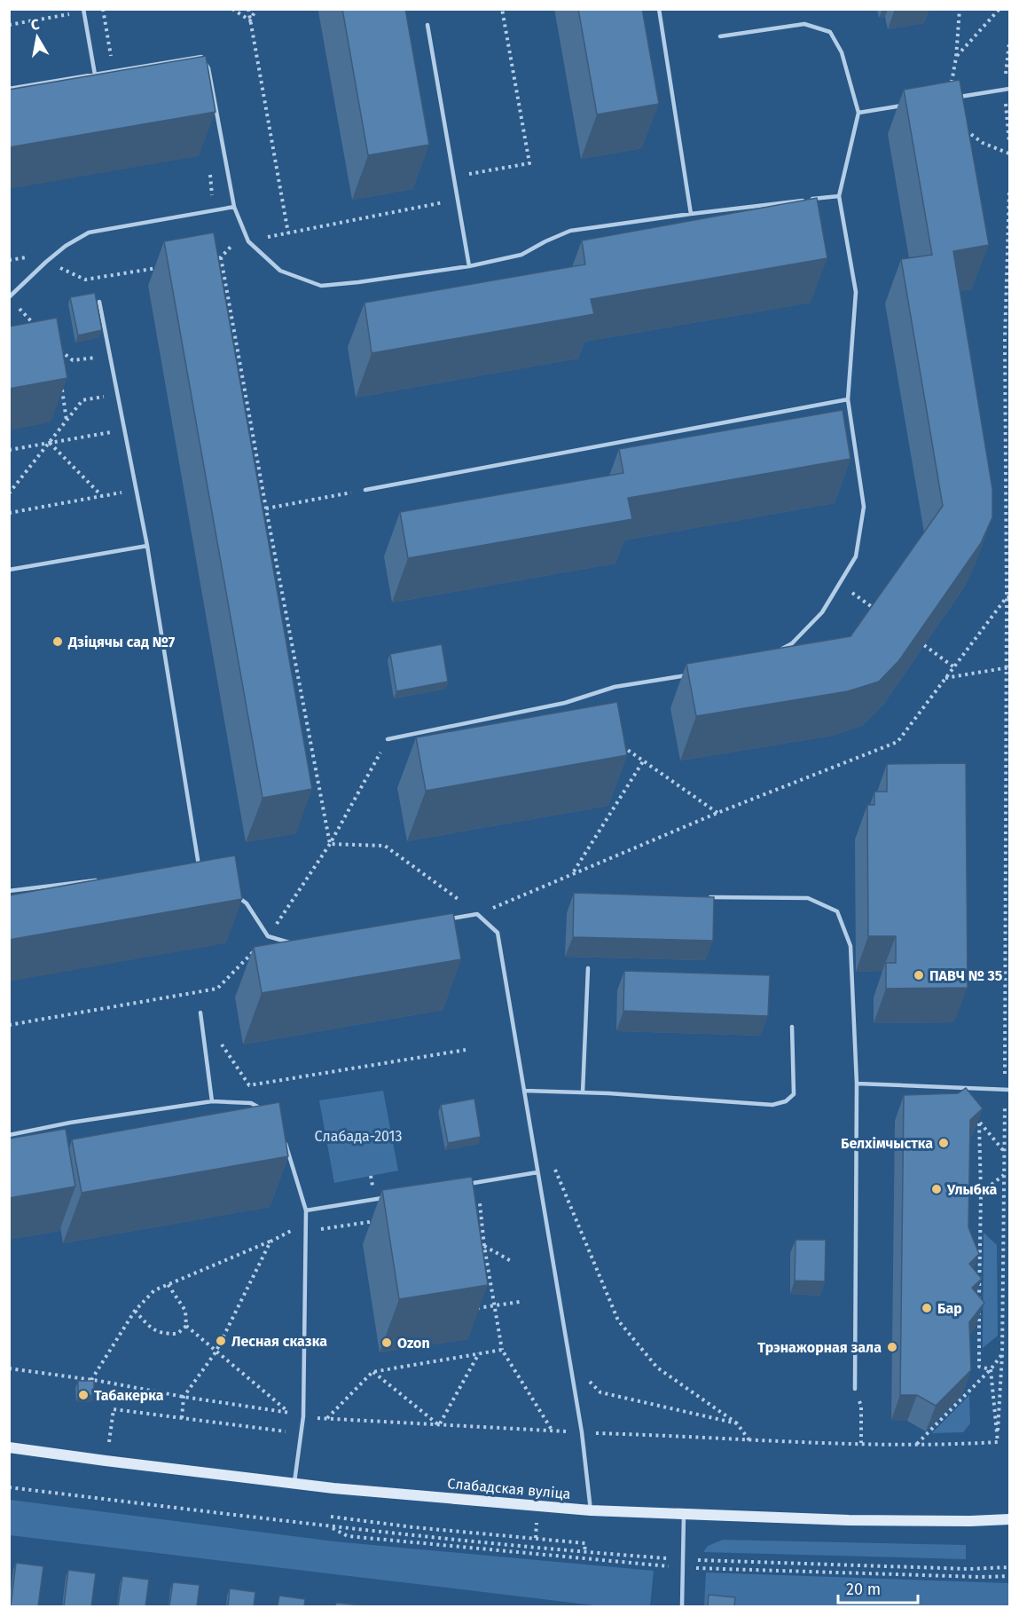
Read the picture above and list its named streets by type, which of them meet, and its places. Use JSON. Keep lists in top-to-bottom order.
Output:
{
  "streets": {
    "main road": ["Слабадская вуліца"]
  },
  "parks": ["Слабада-2013"],
  "places": [
    "Дзіцячы сад №7",
    "ПАВЧ № 35",
    "Белхімчыстка",
    "Улыбка",
    "Бар",
    "Лесная сказка",
    "Ozon",
    "Трэнажорная зала",
    "Табакерка"
  ],
  "scale_bar": "20 m",
  "north": "top"
}
